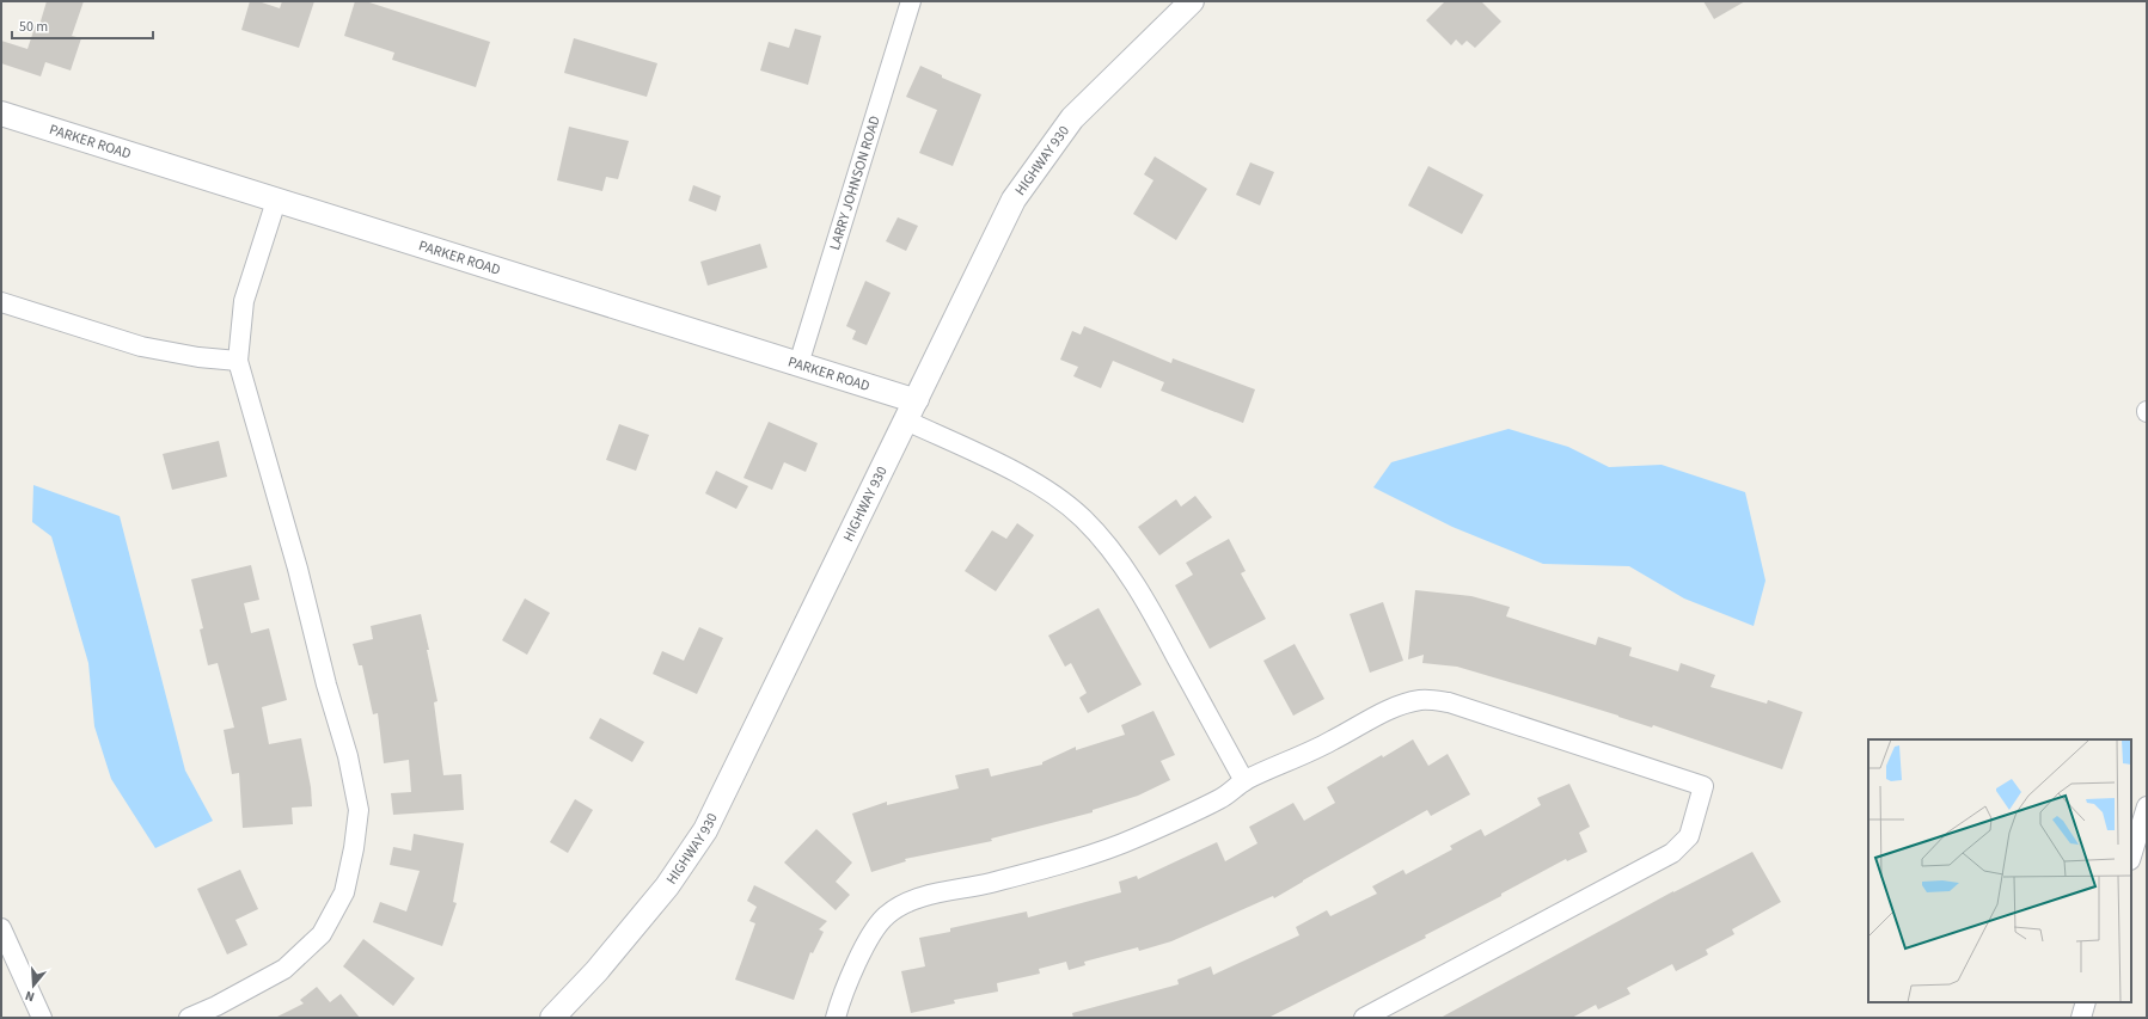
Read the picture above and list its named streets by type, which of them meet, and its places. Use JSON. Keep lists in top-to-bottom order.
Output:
{
  "streets": {
    "street": ["PARKER ROAD", "HIGHWAY 930", "LARRY JOHNSON ROAD"]
  },
  "crossings": [
    ["PARKER ROAD", "HIGHWAY 930"],
    ["PARKER ROAD", "LARRY JOHNSON ROAD"]
  ],
  "scale_bar": "50 m",
  "north": "bottom"
}
